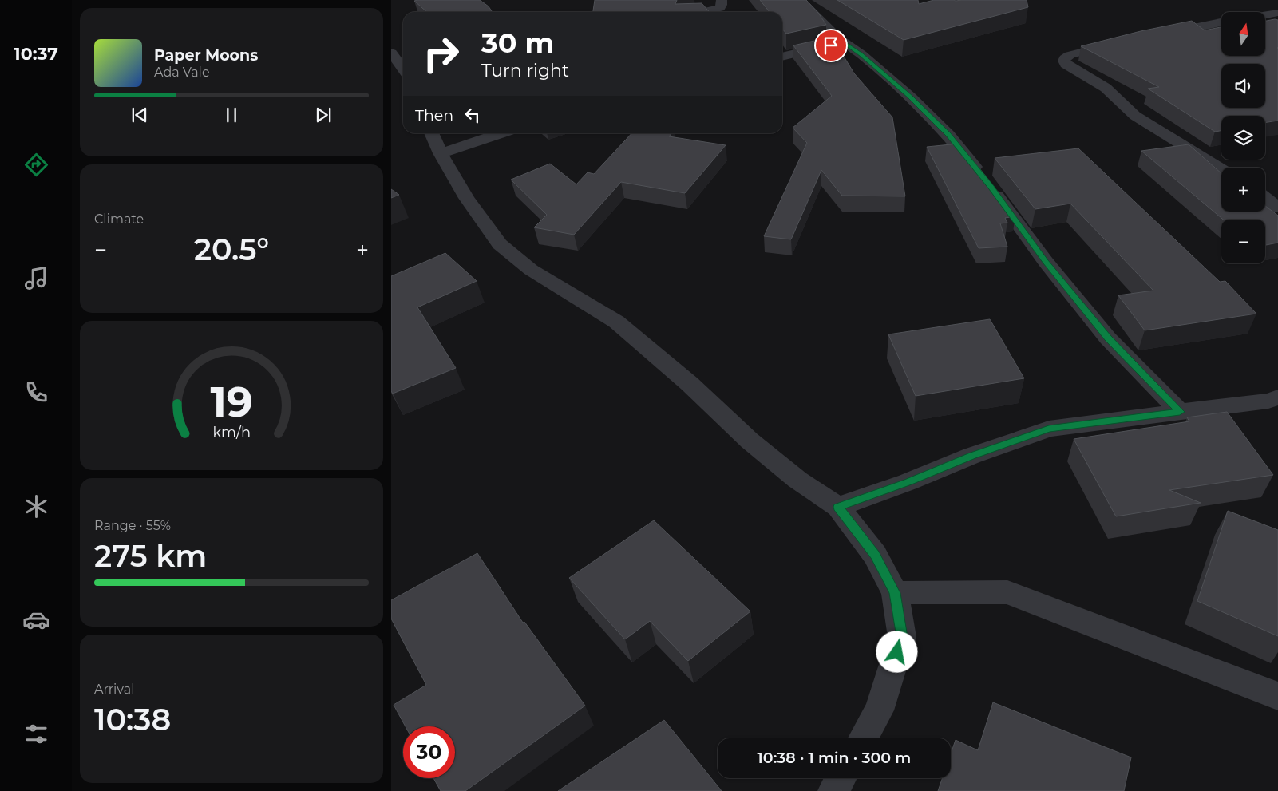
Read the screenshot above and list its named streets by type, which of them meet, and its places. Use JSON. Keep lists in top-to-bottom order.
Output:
{
  "north": "top",
  "page": {
    "tabs": "10:37",
    "map_buttons": ["+", "−"],
    "turn": ["30 m", "Turn right"],
    "song": ["Paper Moons", "Ada Vale"],
    "then": "Then",
    "tile": [
      "Climate",
      ["Range · 55%", "275 km"],
      ["Arrival", "10:38"]
    ],
    "heat": ["−", "20.5°", "+"],
    "limit": "30",
    "trip": "10:38 · 1 min · 300 m",
    "gauge": ["19", "km/h"]
  }
}
